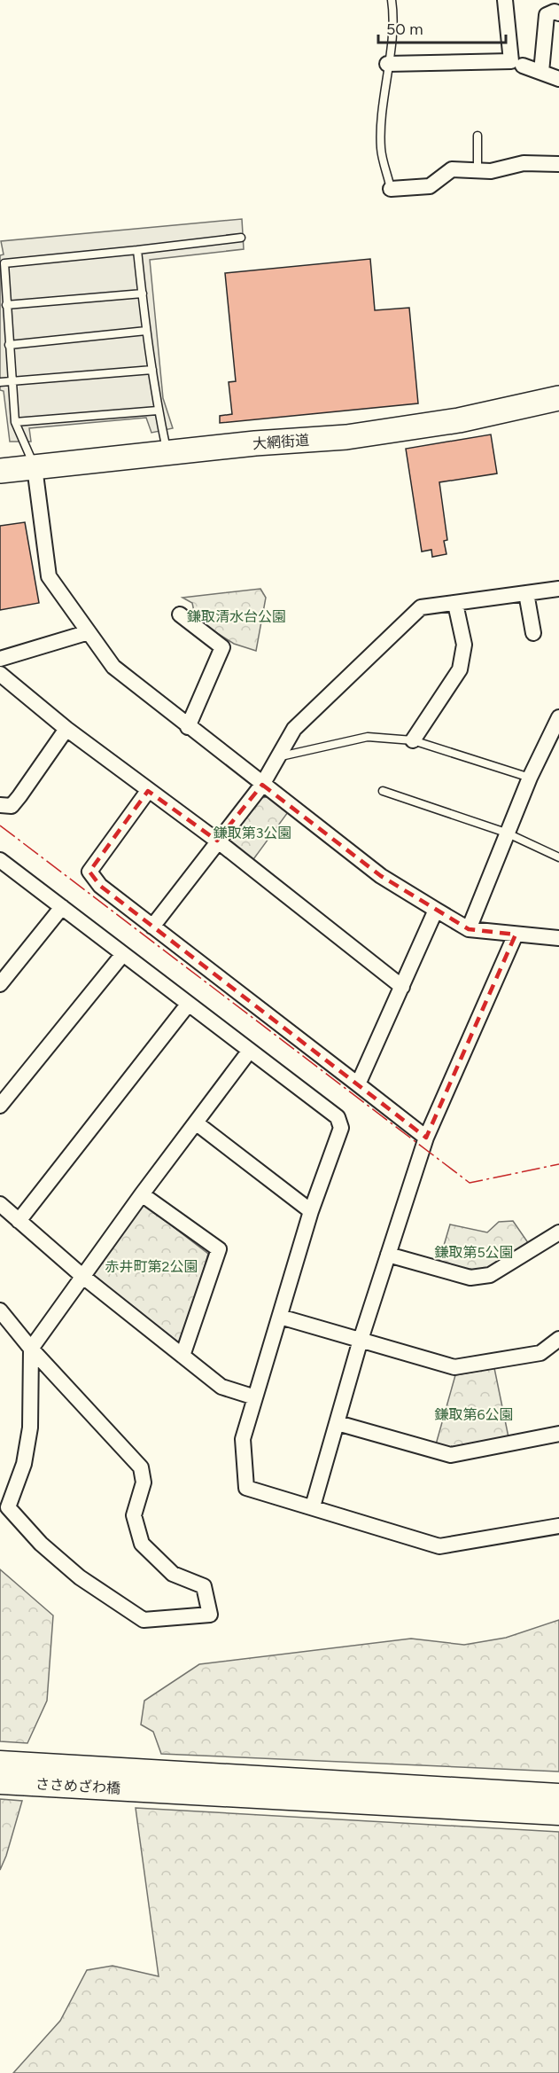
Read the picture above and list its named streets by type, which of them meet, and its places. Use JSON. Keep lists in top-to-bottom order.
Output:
{
  "streets": {
    "main road": ["大網街道"],
    "street": ["ささめざわ橋"]
  },
  "parks": [
    "鎌取清水台公園",
    "鎌取第3公園",
    "鎌取第5公園",
    "赤井町第2公園",
    "鎌取第6公園"
  ],
  "scale_bar": "50 m"
}
